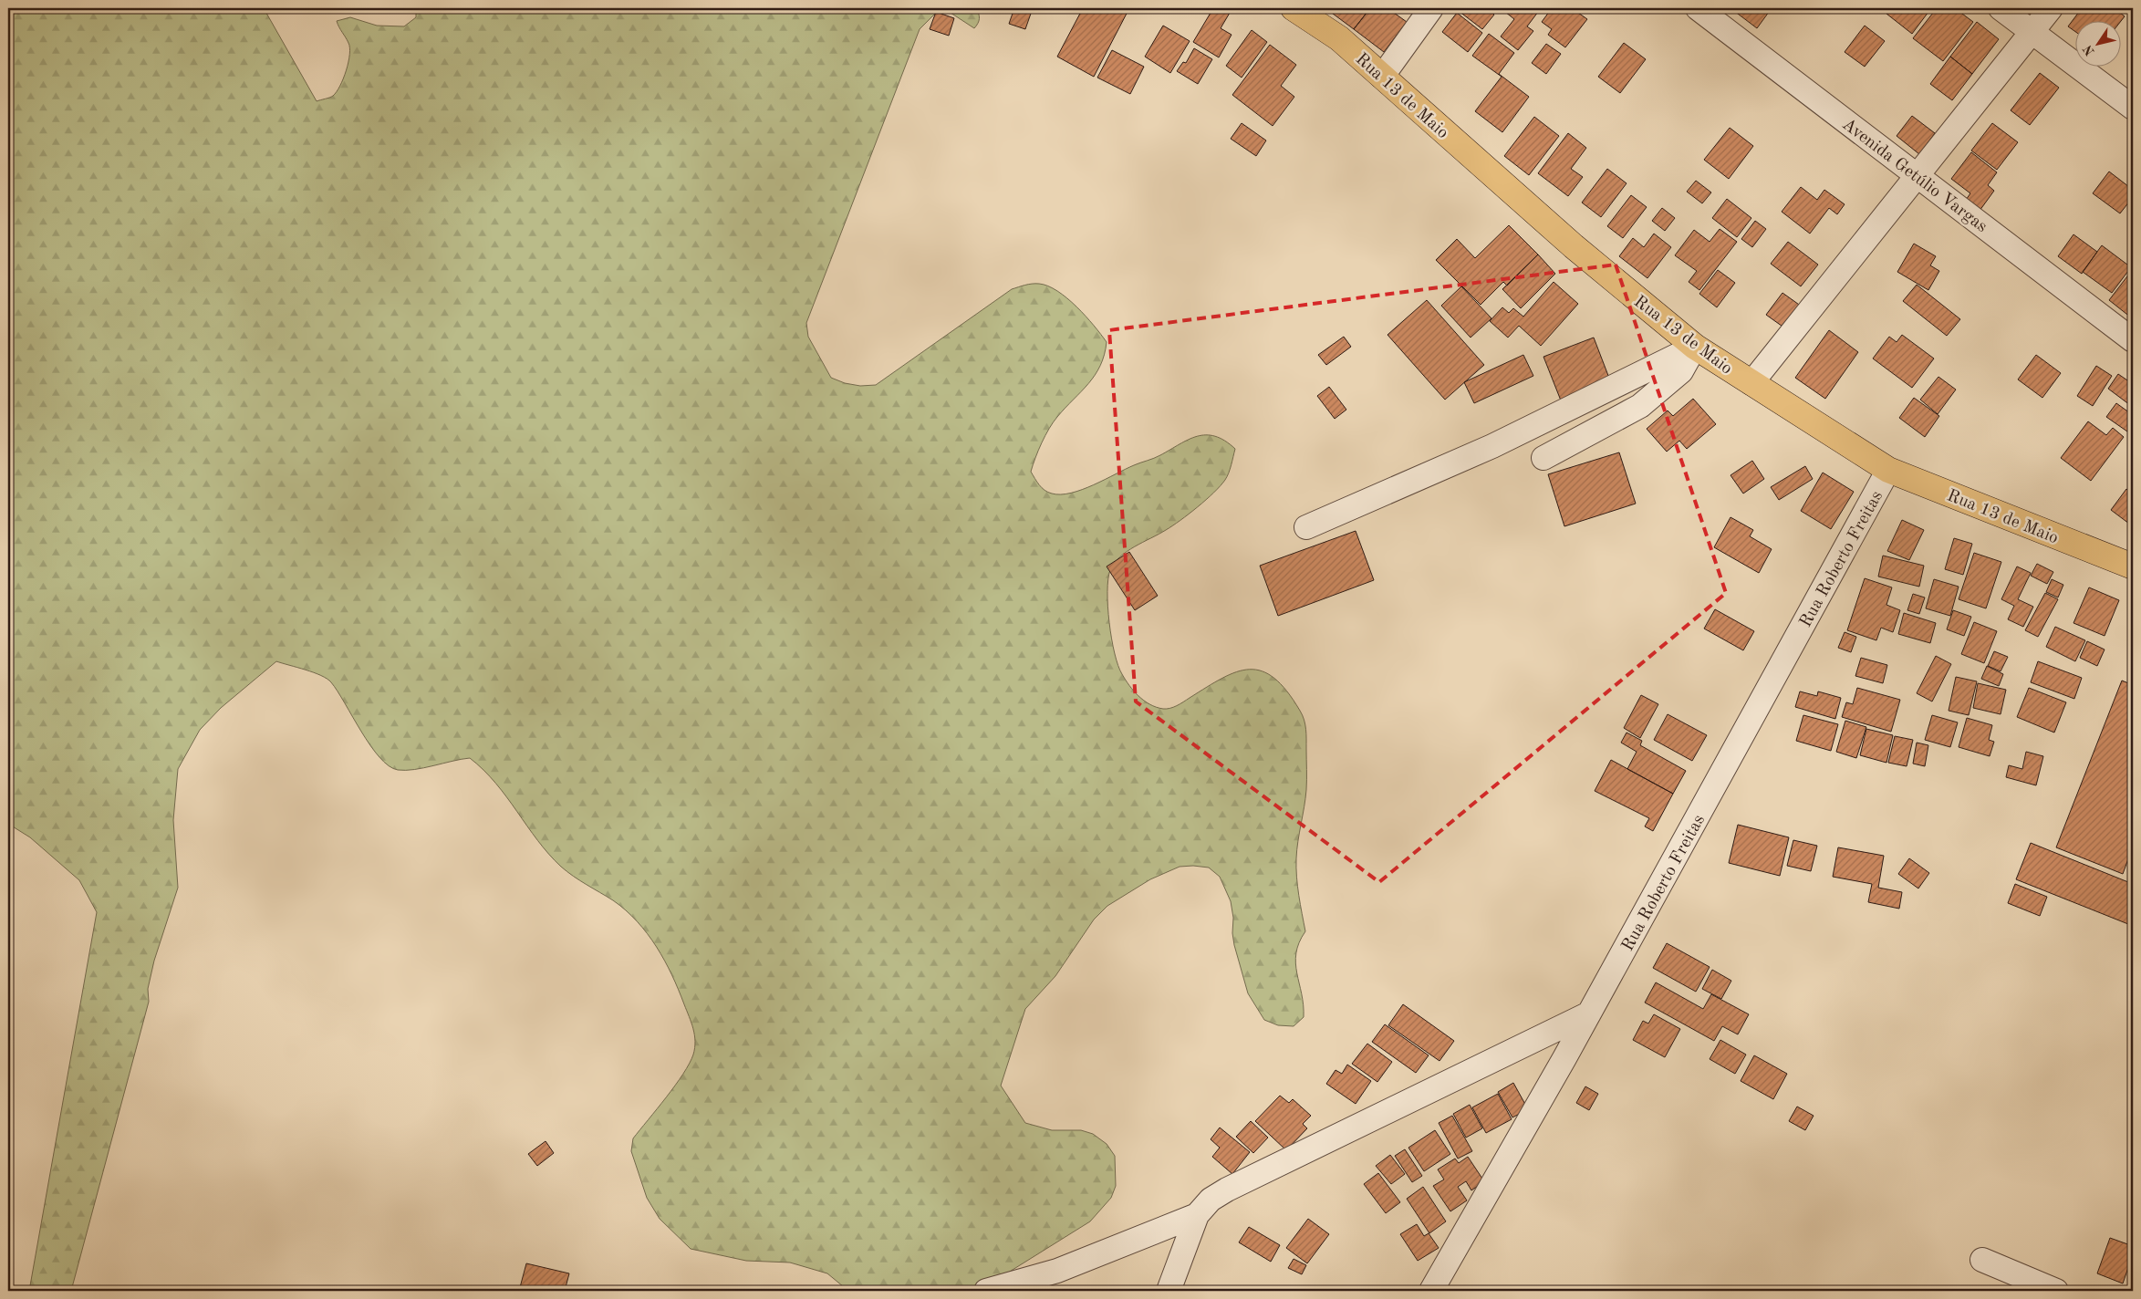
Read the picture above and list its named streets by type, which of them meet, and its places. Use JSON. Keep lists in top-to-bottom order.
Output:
{
  "streets": {
    "main road": ["Rua 13 de Maio"],
    "street": ["Avenida Getúlio Vargas", "Rua Roberto Freitas"]
  },
  "crossings": [
    ["Rua 13 de Maio", "Rua Roberto Freitas"]
  ],
  "north": "bottom left"
}
